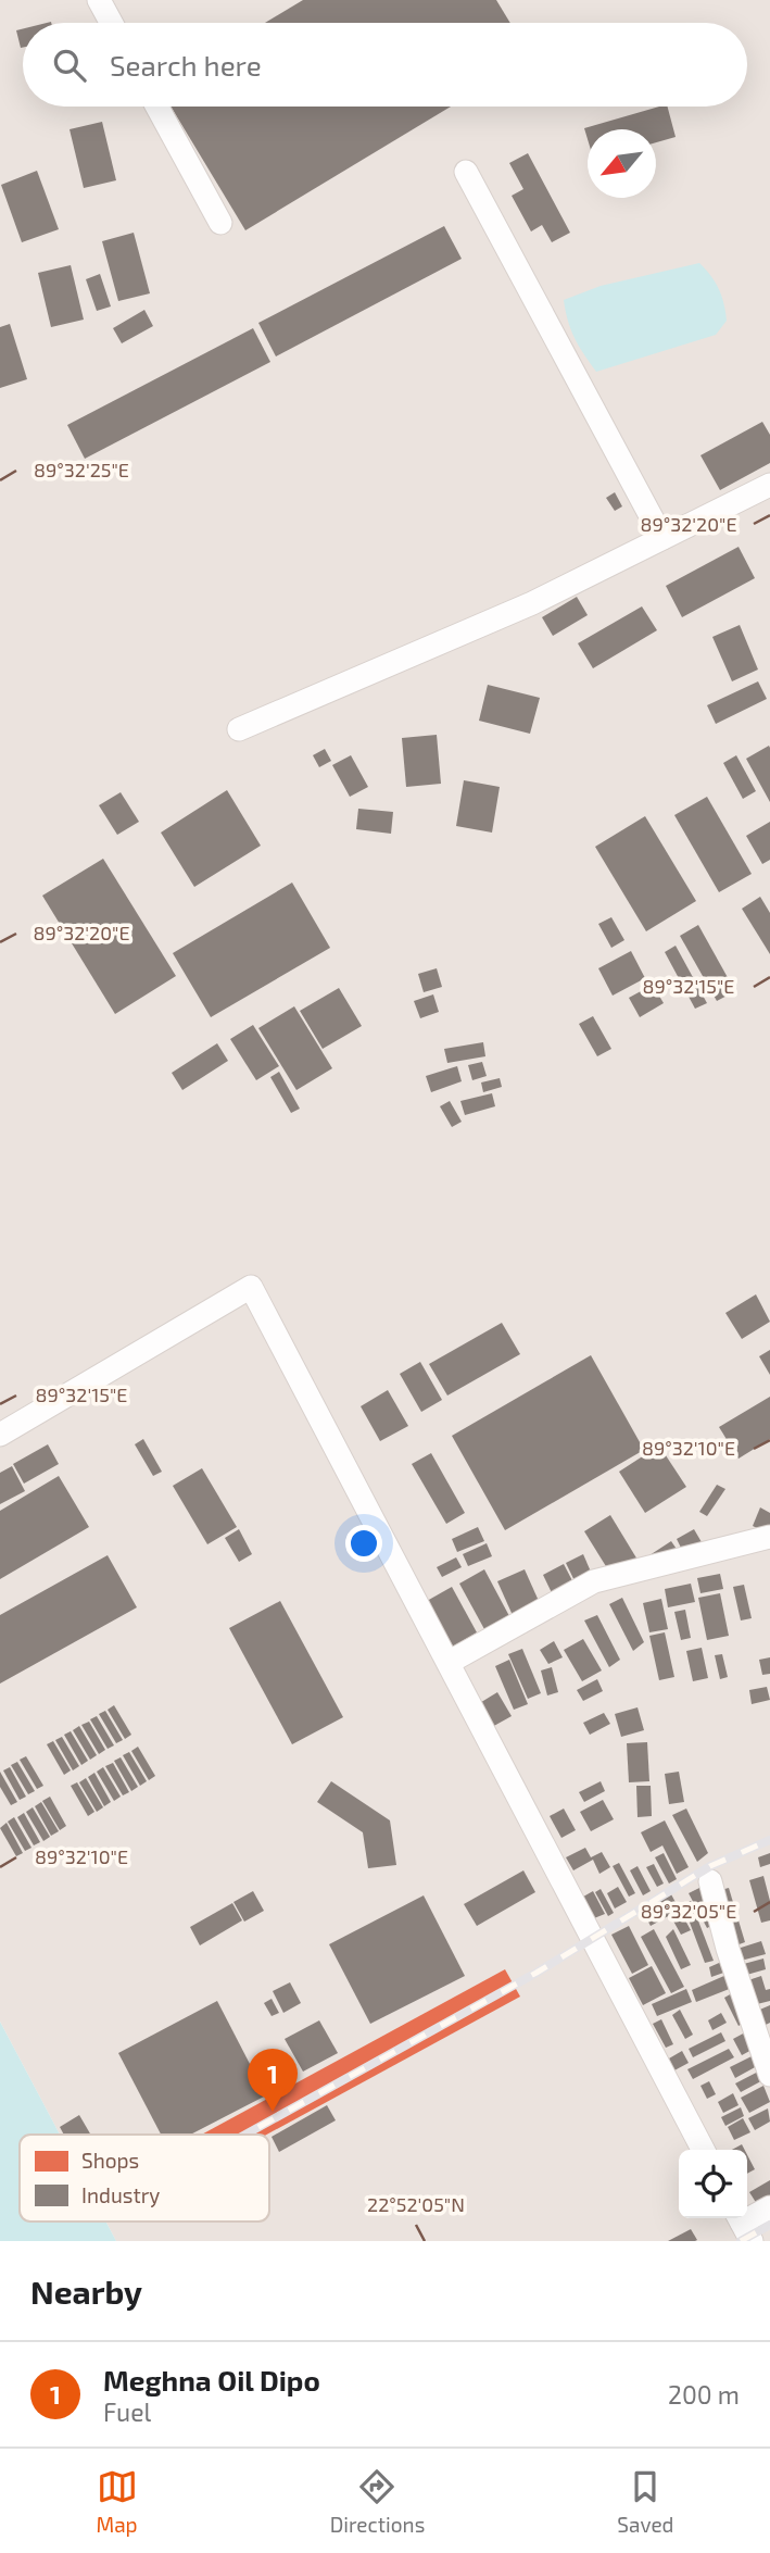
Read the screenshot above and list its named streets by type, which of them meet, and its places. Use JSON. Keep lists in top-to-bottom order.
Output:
{
  "legend": ["Shops", "Industry"],
  "north": "bottom left",
  "page": {
    "search": "Search here",
    "pins": "1",
    "heading": "Nearby",
    "list": [
      {
        "mark": "1",
        "name": "Meghna Oil Dipo",
        "note": "Fuel",
        "value": "200 m"
      }
    ],
    "nav": ["Map", "Directions", "Saved"]
  },
  "coordinates": [
    "89°32'25\"E",
    "89°32'20\"E",
    "89°32'15\"E",
    "89°32'10\"E",
    "89°32'05\"E",
    "22°52'05\"N"
  ]
}
